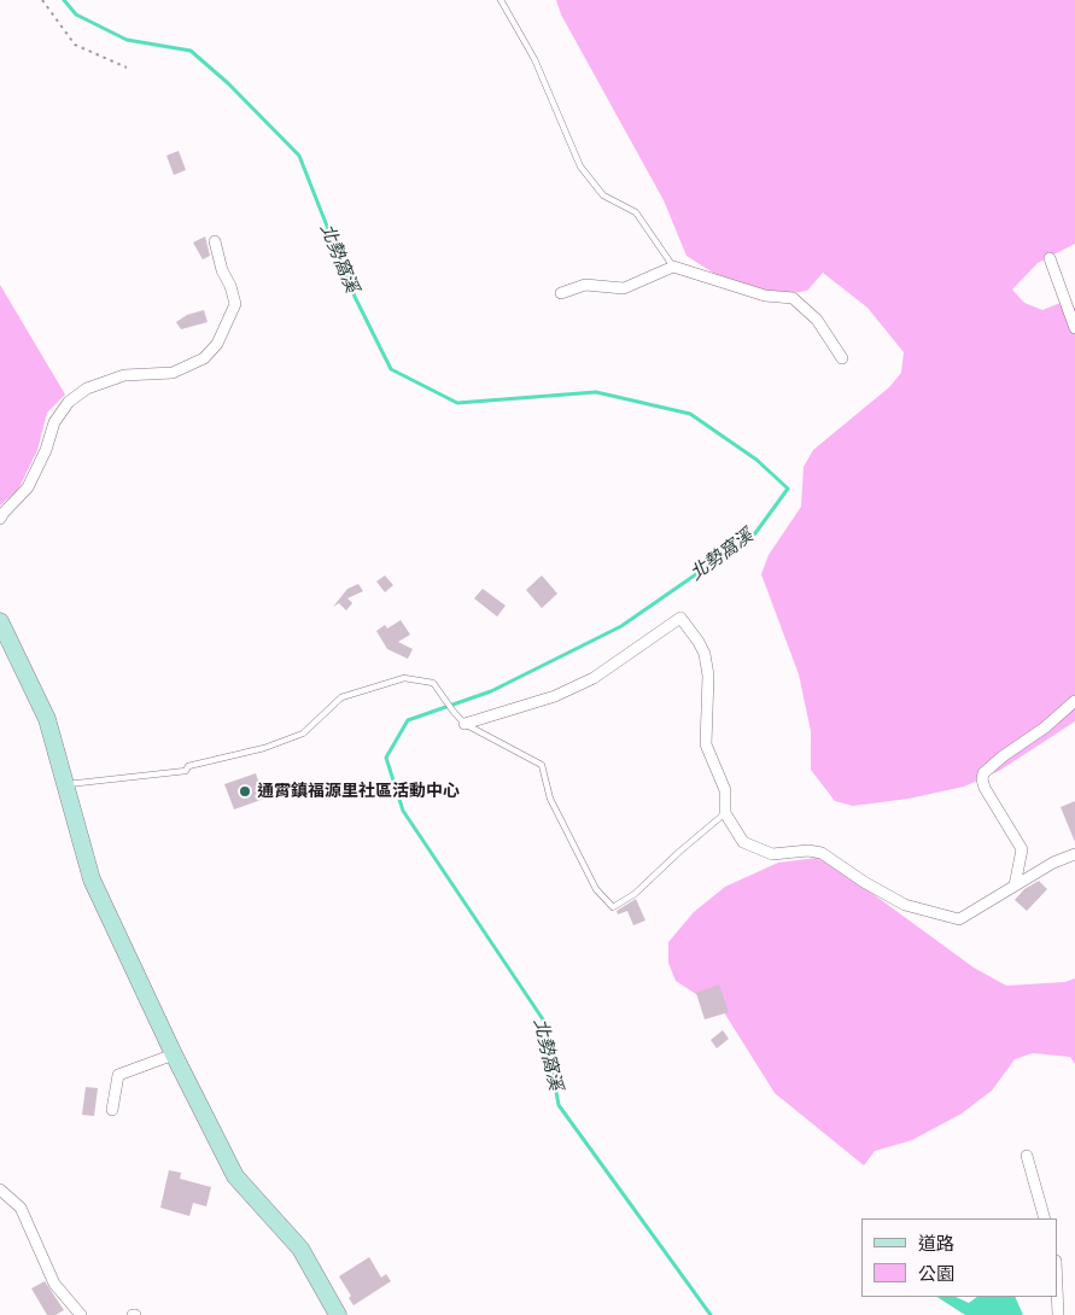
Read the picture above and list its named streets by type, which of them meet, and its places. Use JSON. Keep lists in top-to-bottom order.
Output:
{
  "water": ["北勢窩溪"],
  "places": ["通霄鎮福源里社區活動中心"],
  "legend": ["道路", "公園"]
}
